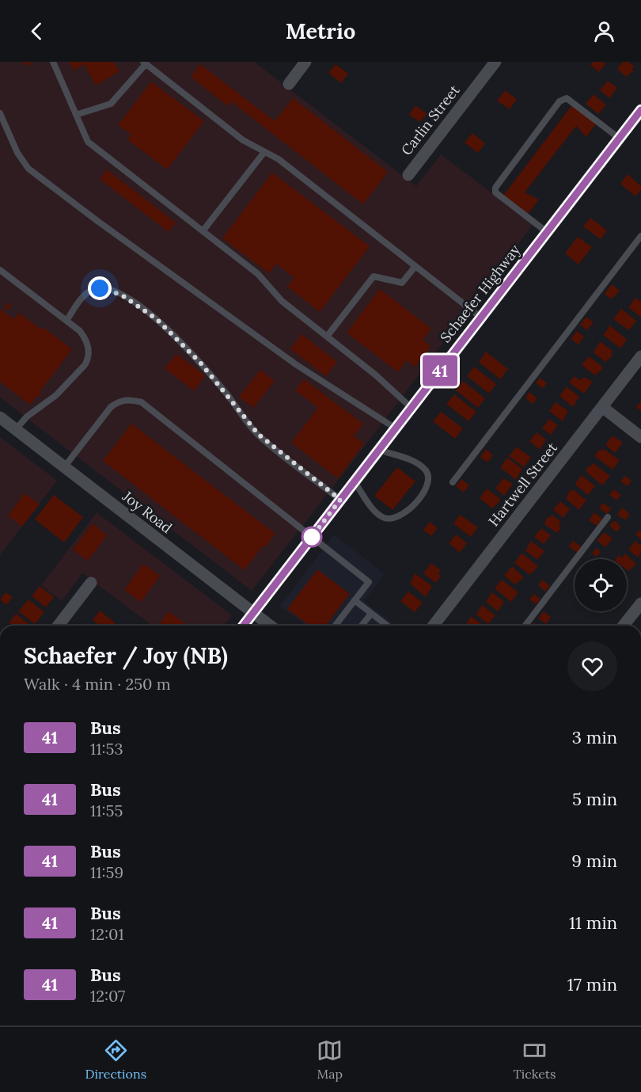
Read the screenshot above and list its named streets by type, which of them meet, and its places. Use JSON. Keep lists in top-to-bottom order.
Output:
{
  "streets": {
    "street": [
      "Carlin Street",
      "Schaefer Highway",
      "Hartwell Street",
      "Joy Road"
    ]
  },
  "crossings": [
    ["Schaefer Highway", "Joy Road"]
  ],
  "lines": ["bus line 41"],
  "page": {
    "header": "Metrio",
    "on_map": "41",
    "heading": ["Schaefer / Joy (NB)", "Walk · 4 min · 250 m"],
    "list": [
      {
        "mark": "41",
        "name": "Bus",
        "note": "11:53",
        "value": "3 min"
      },
      {
        "mark": "41",
        "name": "Bus",
        "note": "11:55",
        "value": "5 min"
      },
      {
        "mark": "41",
        "name": "Bus",
        "note": "11:59",
        "value": "9 min"
      },
      {
        "mark": "41",
        "name": "Bus",
        "note": "12:01",
        "value": "11 min"
      },
      {
        "mark": "41",
        "name": "Bus",
        "note": "12:07",
        "value": "17 min"
      }
    ],
    "tabs": ["Directions", "Map", "Tickets"]
  }
}
